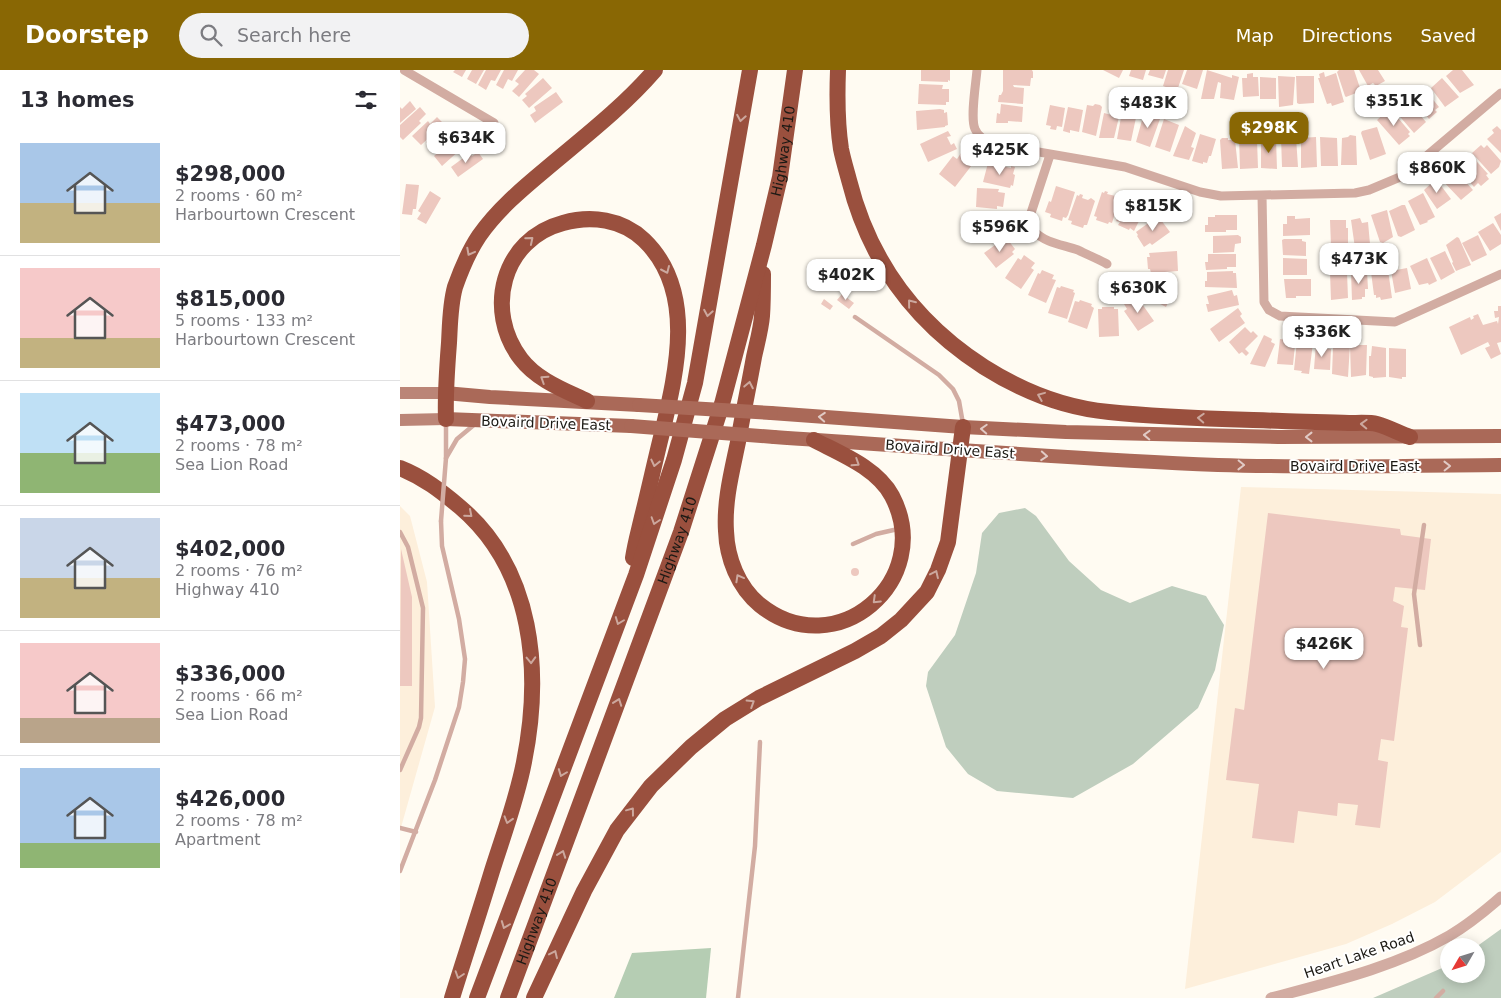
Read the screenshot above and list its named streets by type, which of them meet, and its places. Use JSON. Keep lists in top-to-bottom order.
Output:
{
  "streets": {
    "highway": ["Highway 410"],
    "main road": ["Bovaird Drive East"],
    "street": ["Heart Lake Road"]
  },
  "north": "bottom left",
  "page": {
    "header": "Doorstep",
    "search": "Search here",
    "nav": ["Map", "Directions", "Saved"],
    "heading": "13 homes",
    "price": [
      "$351K",
      "$483K",
      "$298K",
      "$634K",
      "$425K",
      "$860K",
      "$815K",
      "$596K",
      "$473K",
      "$402K",
      "$630K",
      "$336K",
      "$426K"
    ],
    "list": [
      {
        "name": "$298,000",
        "note": "2 rooms · 60 m² · Harbourtown Crescent"
      },
      {
        "name": "$815,000",
        "note": "5 rooms · 133 m² · Harbourtown Crescent"
      },
      {
        "name": "$473,000",
        "note": "2 rooms · 78 m² · Sea Lion Road"
      },
      {
        "name": "$402,000",
        "note": "2 rooms · 76 m² · Highway 410"
      },
      {
        "name": "$336,000",
        "note": "2 rooms · 66 m² · Sea Lion Road"
      },
      {
        "name": "$426,000",
        "note": "2 rooms · 78 m² · Apartment"
      }
    ]
  }
}
